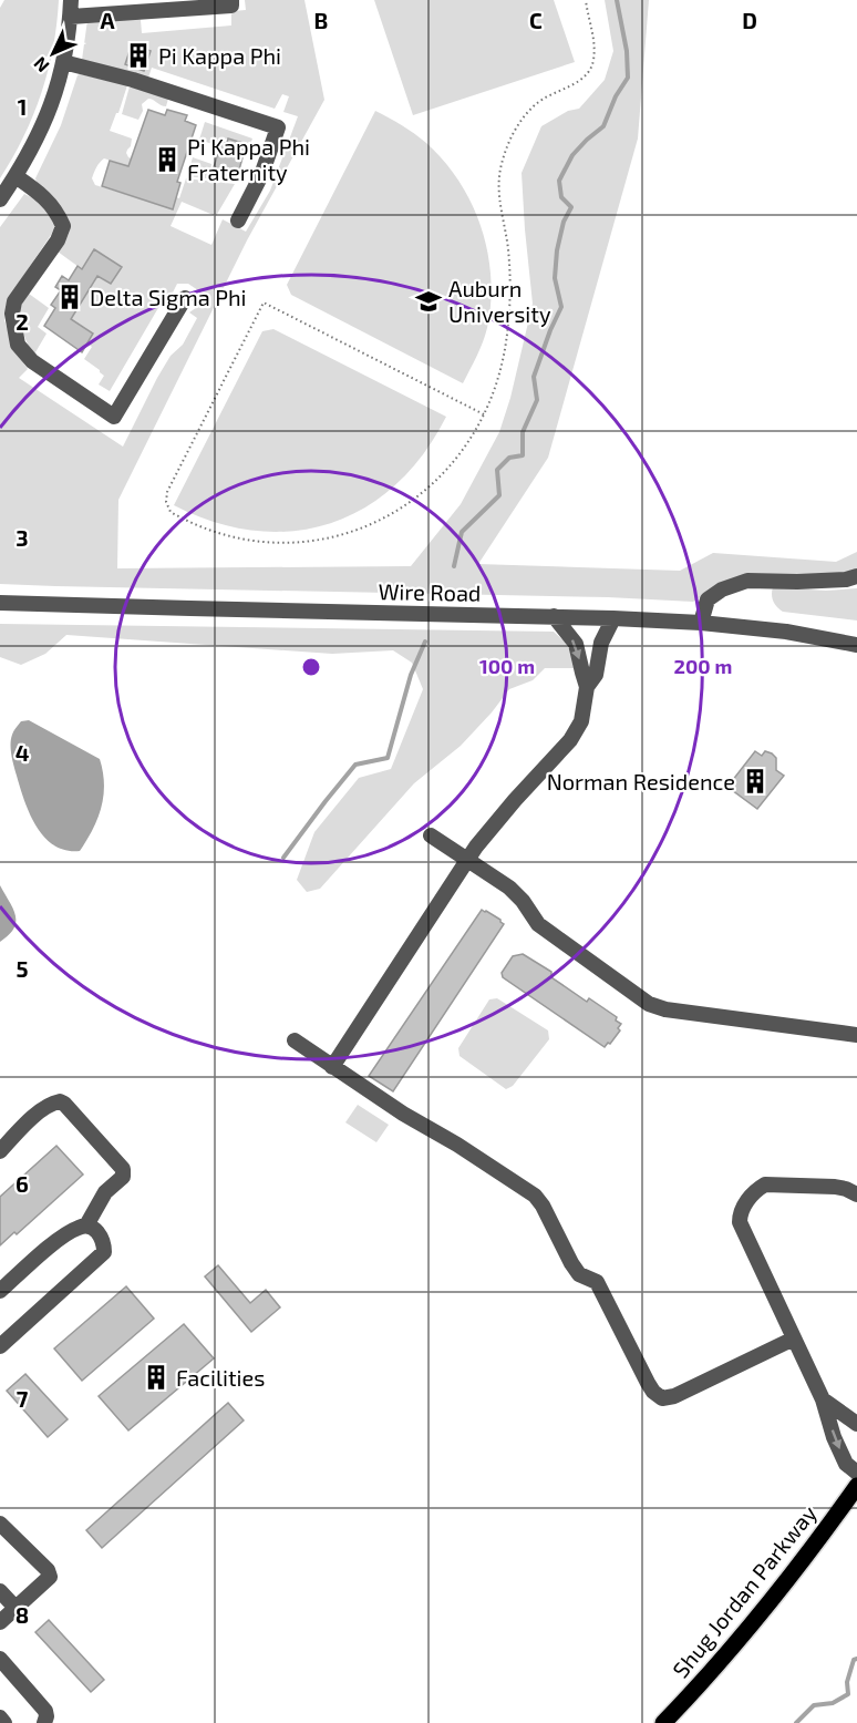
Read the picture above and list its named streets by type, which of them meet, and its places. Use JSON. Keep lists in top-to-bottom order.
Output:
{
  "streets": {
    "main road": ["Shug Jordan Parkway"],
    "street": ["Wire Road"]
  },
  "places": {
    "building": [
      "Pi Kappa Phi",
      "Pi Kappa Phi Fraternity",
      "Delta Sigma Phi",
      "Norman Residence",
      "Facilities"
    ],
    "school or university": ["Auburn University"]
  },
  "north": "bottom left",
  "grid": {
    "columns": [
      "A",
      "B",
      "C",
      "D"
    ],
    "rows": [
      "1",
      "2",
      "3",
      "4",
      "5",
      "6",
      "7",
      "8"
    ]
  },
  "rings": ["100 m", "200 m"]
}
